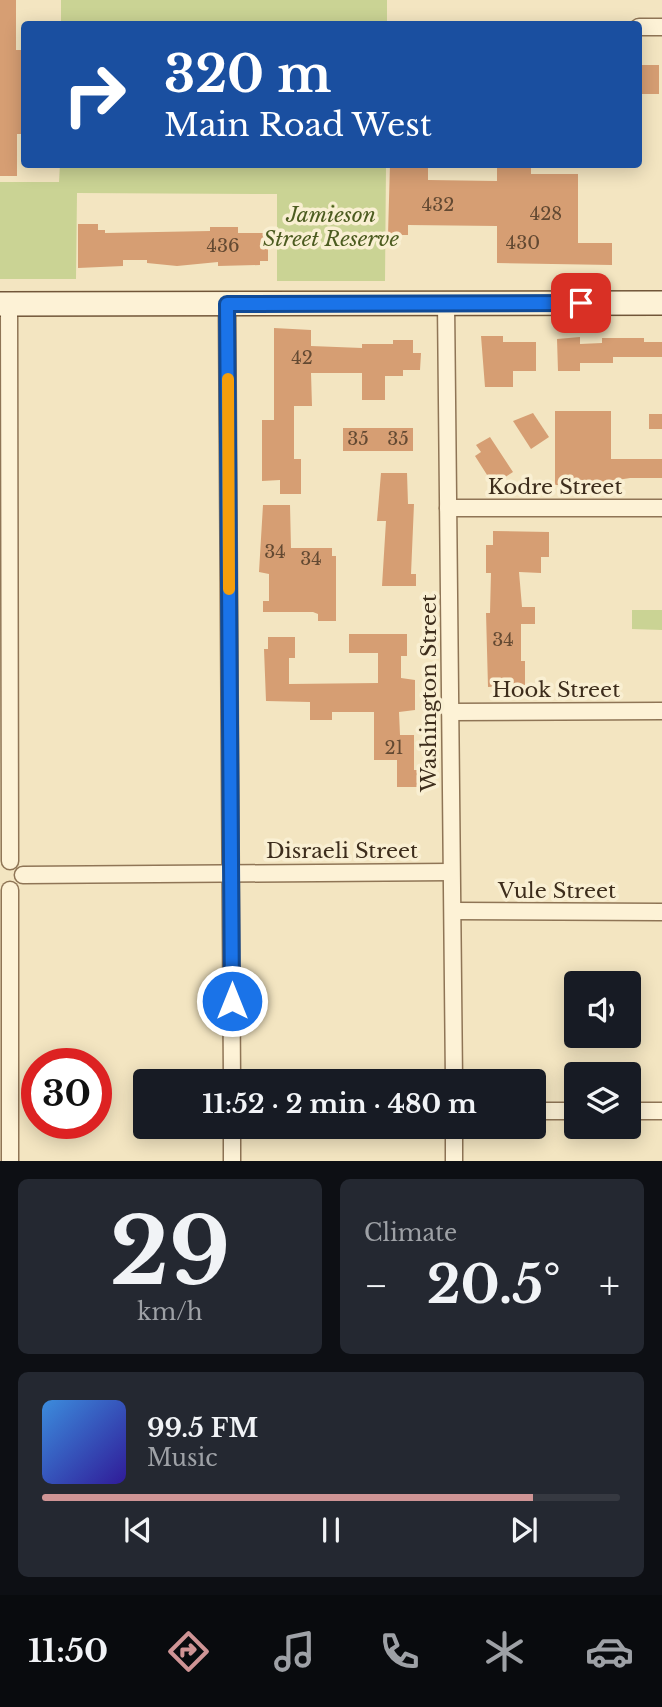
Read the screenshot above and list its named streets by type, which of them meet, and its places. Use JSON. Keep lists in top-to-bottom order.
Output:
{
  "streets": {
    "street": [
      "Kodre Street",
      "Hook Street",
      "Washington Street",
      "Disraeli Street",
      "Vule Street"
    ]
  },
  "crossings": [
    ["Kodre Street", "Washington Street"],
    ["Hook Street", "Washington Street"],
    ["Washington Street", "Disraeli Street"],
    ["Washington Street", "Vule Street"]
  ],
  "parks": ["Jamieson Street Reserve"],
  "house_numbers": [
    "432",
    "428",
    "430",
    "436",
    "42",
    "35",
    "35",
    "34",
    "34",
    "34",
    "21"
  ],
  "page": {
    "turn": ["320 m", "Main Road West"],
    "limit": "30",
    "trip": "11:52 · 2 min · 480 m",
    "tile": [
      ["29", "km/h"],
      "Climate"
    ],
    "heat": ["−", "20.5°", "+"],
    "song": ["99.5 FM", "Music"],
    "tabs": "11:50"
  }
}
